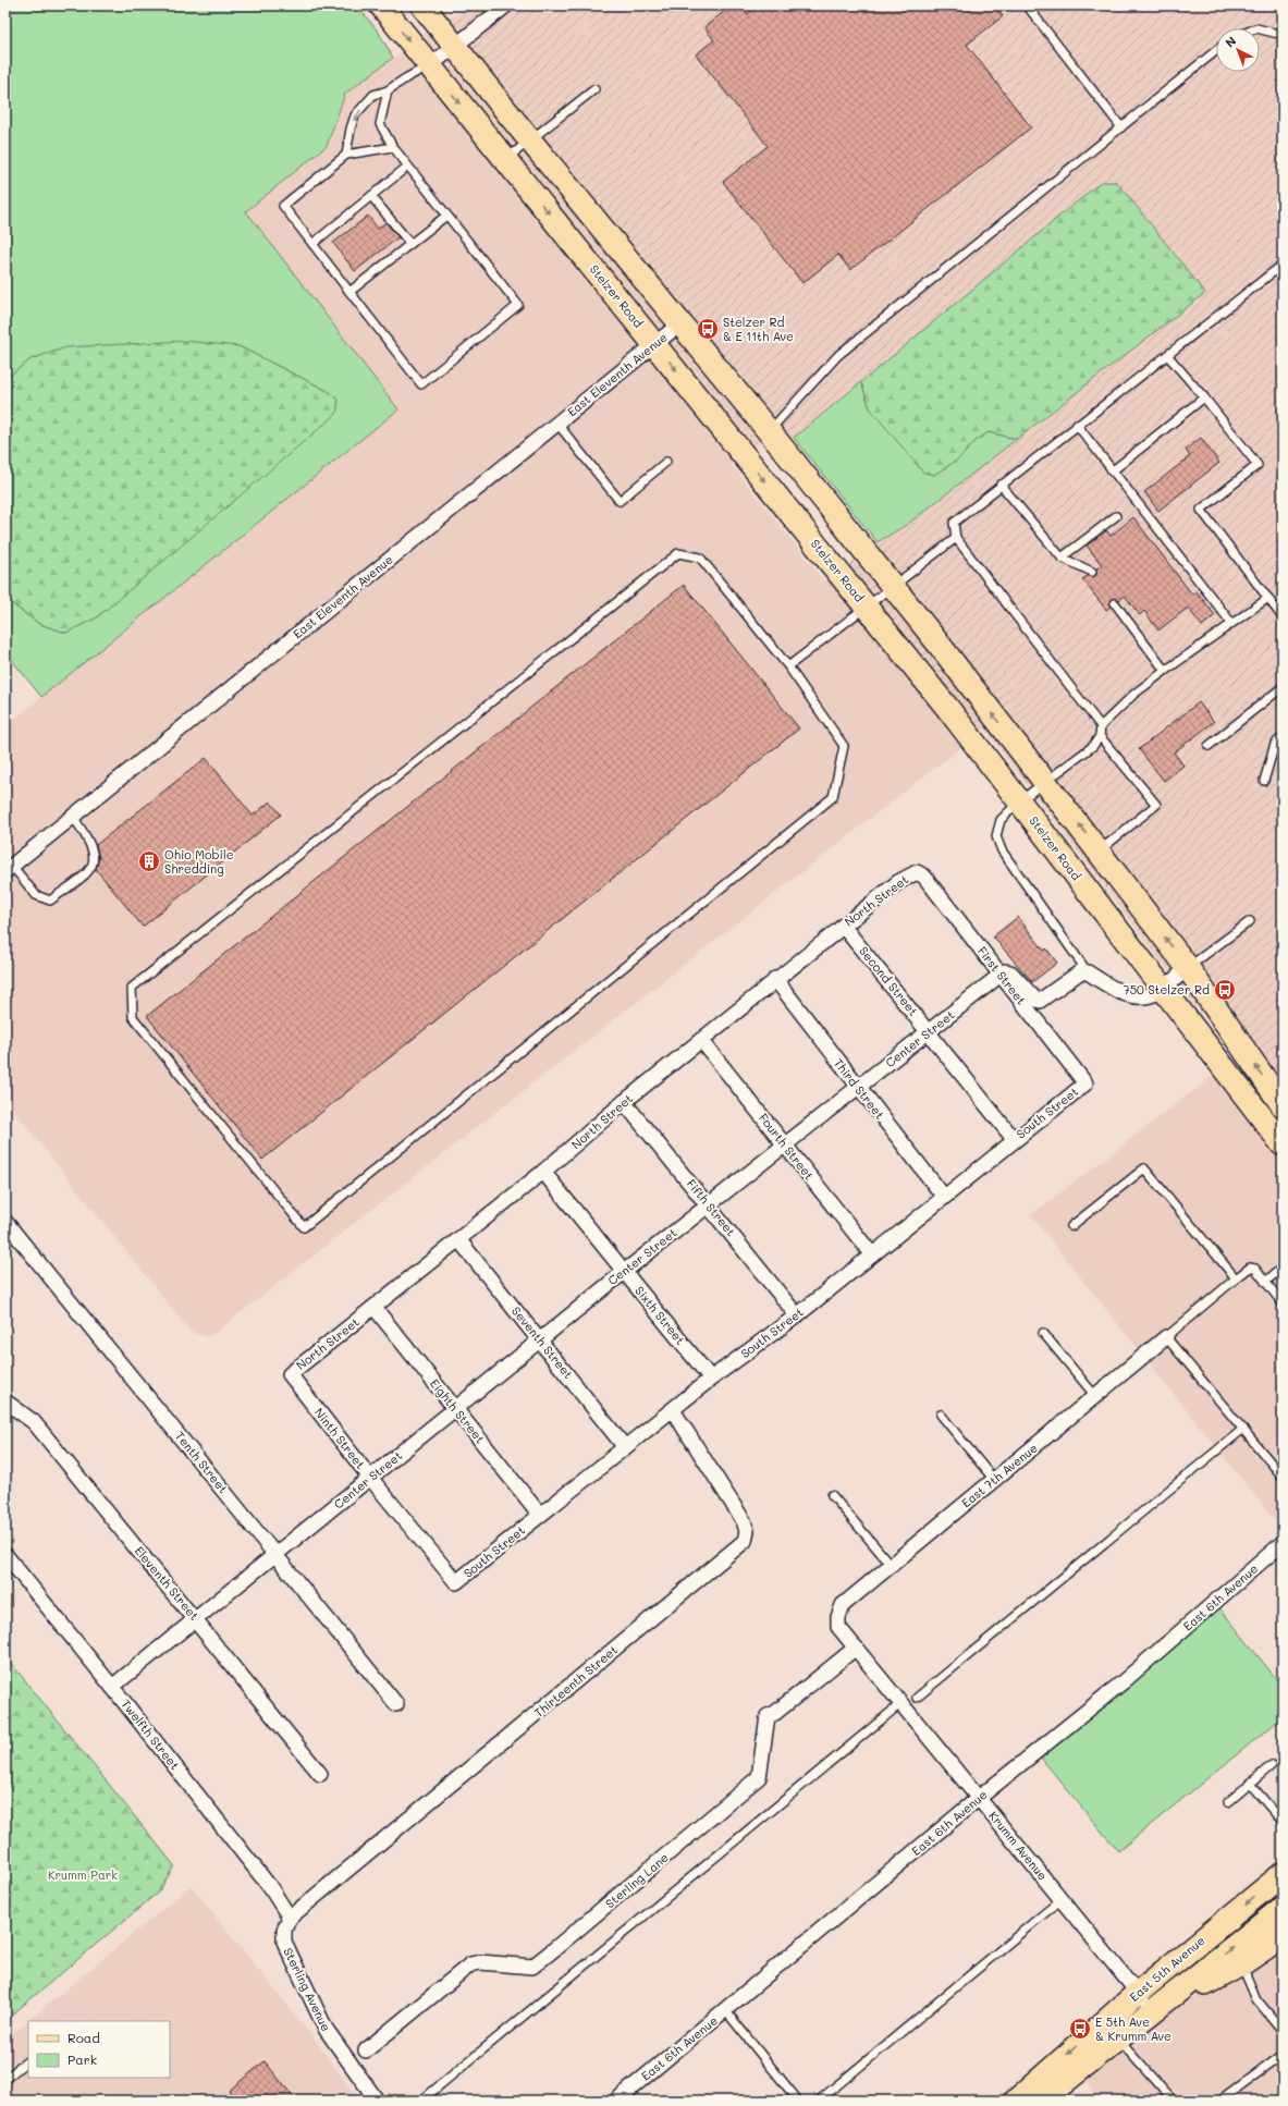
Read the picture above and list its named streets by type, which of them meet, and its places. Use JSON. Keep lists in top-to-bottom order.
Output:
{
  "streets": {
    "main road": ["Stelzer Road", "East 5th Avenue"],
    "street": [
      "East Eleventh Avenue",
      "North Street",
      "First Street",
      "Second Street",
      "Center Street",
      "Third Street",
      "South Street",
      "Fourth Street",
      "Fifth Street",
      "Sixth Street",
      "Seventh Street",
      "Eighth Street",
      "Ninth Street",
      "Tenth Street",
      "East 7th Avenue",
      "Eleventh Street",
      "East 6th Avenue",
      "Thirteenth Street",
      "Twelfth Street",
      "Krumm Avenue",
      "Sterling Lane",
      "Sterling Avenue"
    ]
  },
  "crossings": [
    ["Stelzer Road", "East Eleventh Avenue"],
    ["North Street", "First Street"],
    ["North Street", "Second Street"],
    ["North Street", "Third Street"],
    ["North Street", "Fourth Street"],
    ["North Street", "Fifth Street"],
    ["North Street", "Sixth Street"],
    ["North Street", "Seventh Street"],
    ["North Street", "Eighth Street"],
    ["North Street", "Ninth Street"],
    ["First Street", "Center Street"],
    ["First Street", "South Street"],
    ["Second Street", "Center Street"],
    ["Second Street", "South Street"],
    ["Center Street", "Third Street"],
    ["Center Street", "Fourth Street"],
    ["Center Street", "Fifth Street"],
    ["Center Street", "Sixth Street"],
    ["Center Street", "Seventh Street"],
    ["Center Street", "Eighth Street"],
    ["Center Street", "Ninth Street"],
    ["Center Street", "Tenth Street"],
    ["Center Street", "Eleventh Street"],
    ["Center Street", "Twelfth Street"],
    ["Third Street", "South Street"],
    ["South Street", "Fourth Street"],
    ["South Street", "Fifth Street"],
    ["South Street", "Sixth Street"],
    ["South Street", "Seventh Street"],
    ["South Street", "Eighth Street"],
    ["South Street", "Ninth Street"],
    ["South Street", "Thirteenth Street"],
    ["East 7th Avenue", "Krumm Avenue"],
    ["East 6th Avenue", "Krumm Avenue"],
    ["Thirteenth Street", "Twelfth Street"],
    ["Thirteenth Street", "Sterling Avenue"],
    ["Twelfth Street", "Sterling Avenue"],
    ["Krumm Avenue", "Sterling Lane"],
    ["Krumm Avenue", "East 5th Avenue"]
  ],
  "parks": ["Krumm Park"],
  "places": {
    "bus stop": ["Stelzer Rd & E 11th Ave", "750 Stelzer Rd", "E 5th Ave & Krumm Ave"],
    "building": ["Ohio Mobile Shredding"]
  },
  "legend": ["Road", "Park"],
  "north": "top left"
}
